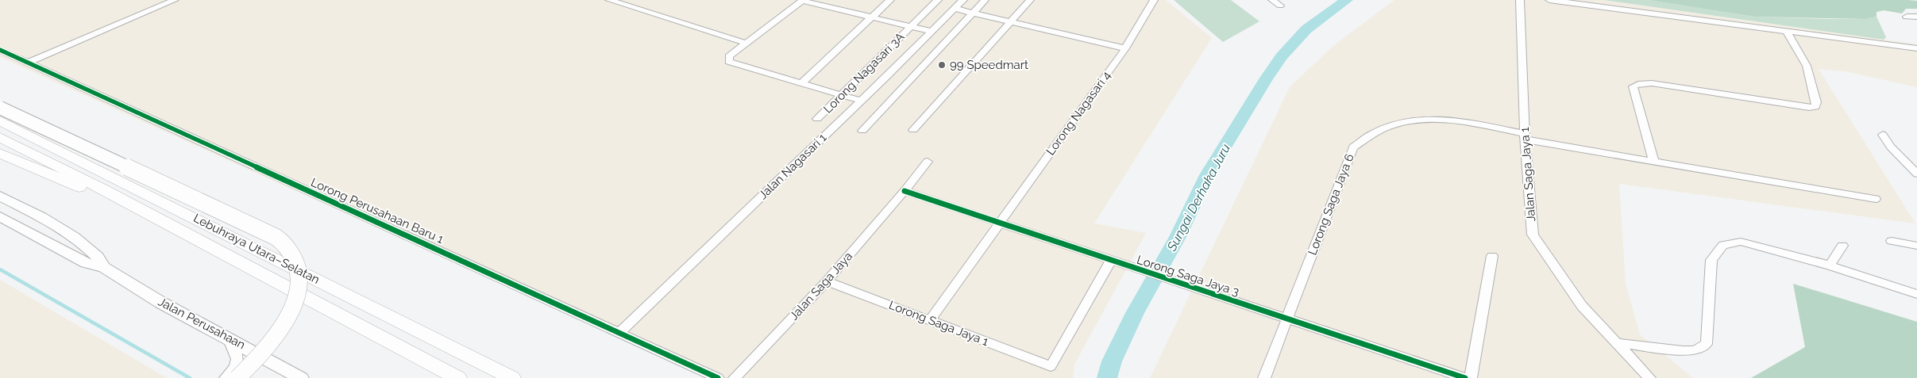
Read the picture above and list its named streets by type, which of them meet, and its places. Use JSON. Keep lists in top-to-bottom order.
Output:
{
  "streets": {
    "highway": ["Lebuhraya Utara–Selatan"],
    "main road": ["Jalan Perusahaan"],
    "street": [
      "Lorong Nagasari 3A",
      "Lorong Nagasari 4",
      "Jalan Nagasari 1",
      "Jalan Saga Jaya 1",
      "Lorong Saga Jaya 6",
      "Lorong Perusahaan Baru 1",
      "Lorong Saga Jaya 3",
      "Jalan Saga Jaya",
      "Lorong Saga Jaya 1"
    ]
  },
  "crossings": [
    ["Lorong Nagasari 4", "Lorong Saga Jaya 3"],
    ["Lorong Nagasari 4", "Lorong Saga Jaya 1"],
    ["Jalan Nagasari 1", "Lorong Perusahaan Baru 1"],
    ["Jalan Saga Jaya 1", "Lorong Saga Jaya 6"],
    ["Lorong Saga Jaya 6", "Lorong Saga Jaya 3"],
    ["Lorong Saga Jaya 3", "Jalan Saga Jaya"],
    ["Lorong Saga Jaya 3", "Lorong Saga Jaya 1"],
    ["Jalan Saga Jaya", "Lorong Saga Jaya 1"]
  ],
  "water": ["Sungai Derhaka Juru"],
  "places": ["99 Speedmart"]
}
